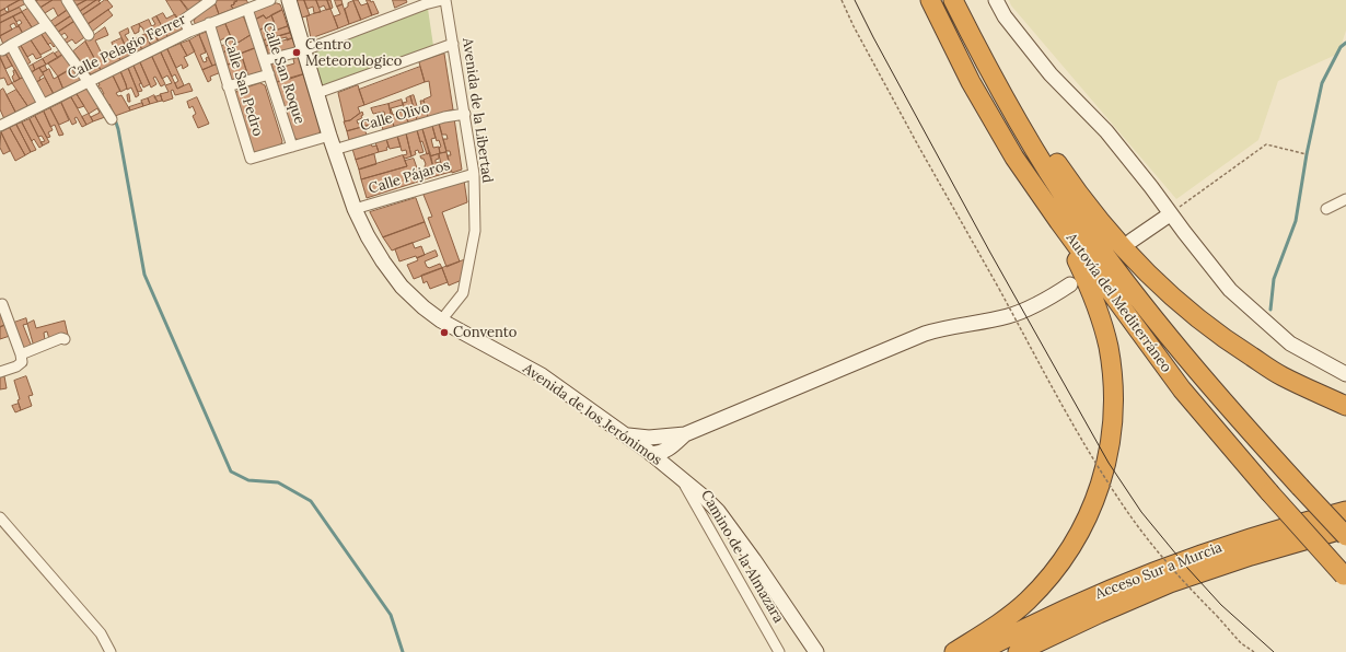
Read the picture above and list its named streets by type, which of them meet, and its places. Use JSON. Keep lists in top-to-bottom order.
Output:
{
  "streets": {
    "highway": ["Autovía del Mediterráneo", "Acceso Sur a Murcia"],
    "street": [
      "Calle Pelagio Ferrer",
      "Calle San Roque",
      "Calle San Pedro",
      "Avenida de la Libertad",
      "Calle Olivo",
      "Calle Pájaros",
      "Avenida de los Jerónimos",
      "Camino de la Almazara"
    ]
  },
  "crossings": [
    ["Calle Pelagio Ferrer", "Calle San Roque"],
    ["Calle Pelagio Ferrer", "Calle San Pedro"],
    ["Calle San Roque", "Calle San Pedro"],
    ["Avenida de la Libertad", "Calle Olivo"],
    ["Avenida de la Libertad", "Calle Pájaros"],
    ["Avenida de la Libertad", "Avenida de los Jerónimos"],
    ["Calle Olivo", "Avenida de los Jerónimos"],
    ["Calle Pájaros", "Avenida de los Jerónimos"],
    ["Avenida de los Jerónimos", "Camino de la Almazara"]
  ],
  "places": ["Centro Meteorologico", "Convento"]
}
